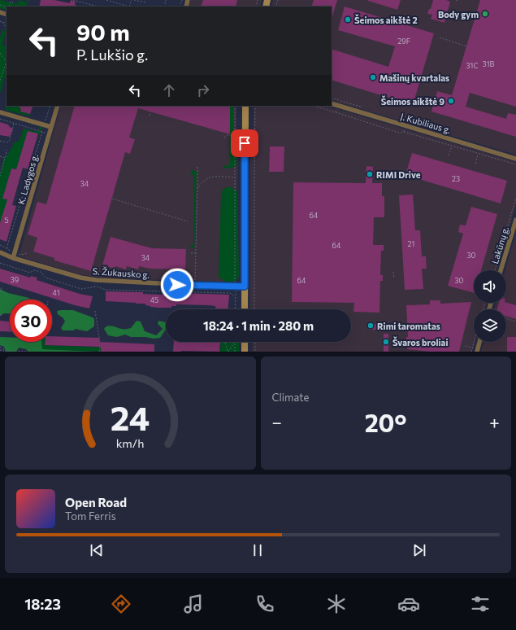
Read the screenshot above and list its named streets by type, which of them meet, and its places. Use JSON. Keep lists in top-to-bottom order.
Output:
{
  "streets": {
    "street": [
      "J. Kubiliaus g.",
      "K. Ladygos g.",
      "Lakūnų g.",
      "S. Žukausko g."
    ]
  },
  "crossings": [
    ["K. Ladygos g.", "S. Žukausko g."]
  ],
  "places": [
    "Body gym",
    "Šeimos aikštė 2",
    "Mašinų kvartalas",
    "Šeimos aikštė 9",
    "RIMI Drive",
    "Rimi taromatas",
    "Švaros broliai"
  ],
  "house_numbers": [
    "29F",
    "31B",
    "31C",
    "23",
    "34",
    "64",
    "5",
    "21",
    "64",
    "30",
    "34",
    "39",
    "64",
    "30",
    "41",
    "45"
  ],
  "page": {
    "turn": ["90 m", "P. Lukšio g."],
    "limit": "30",
    "trip": "18:24 · 1 min · 280 m",
    "tile": "Climate",
    "heat": ["−", "20°", "+"],
    "song": ["Open Road", "Tom Ferris"],
    "tabs": "18:23",
    "gauge": ["24", "km/h"]
  }
}
